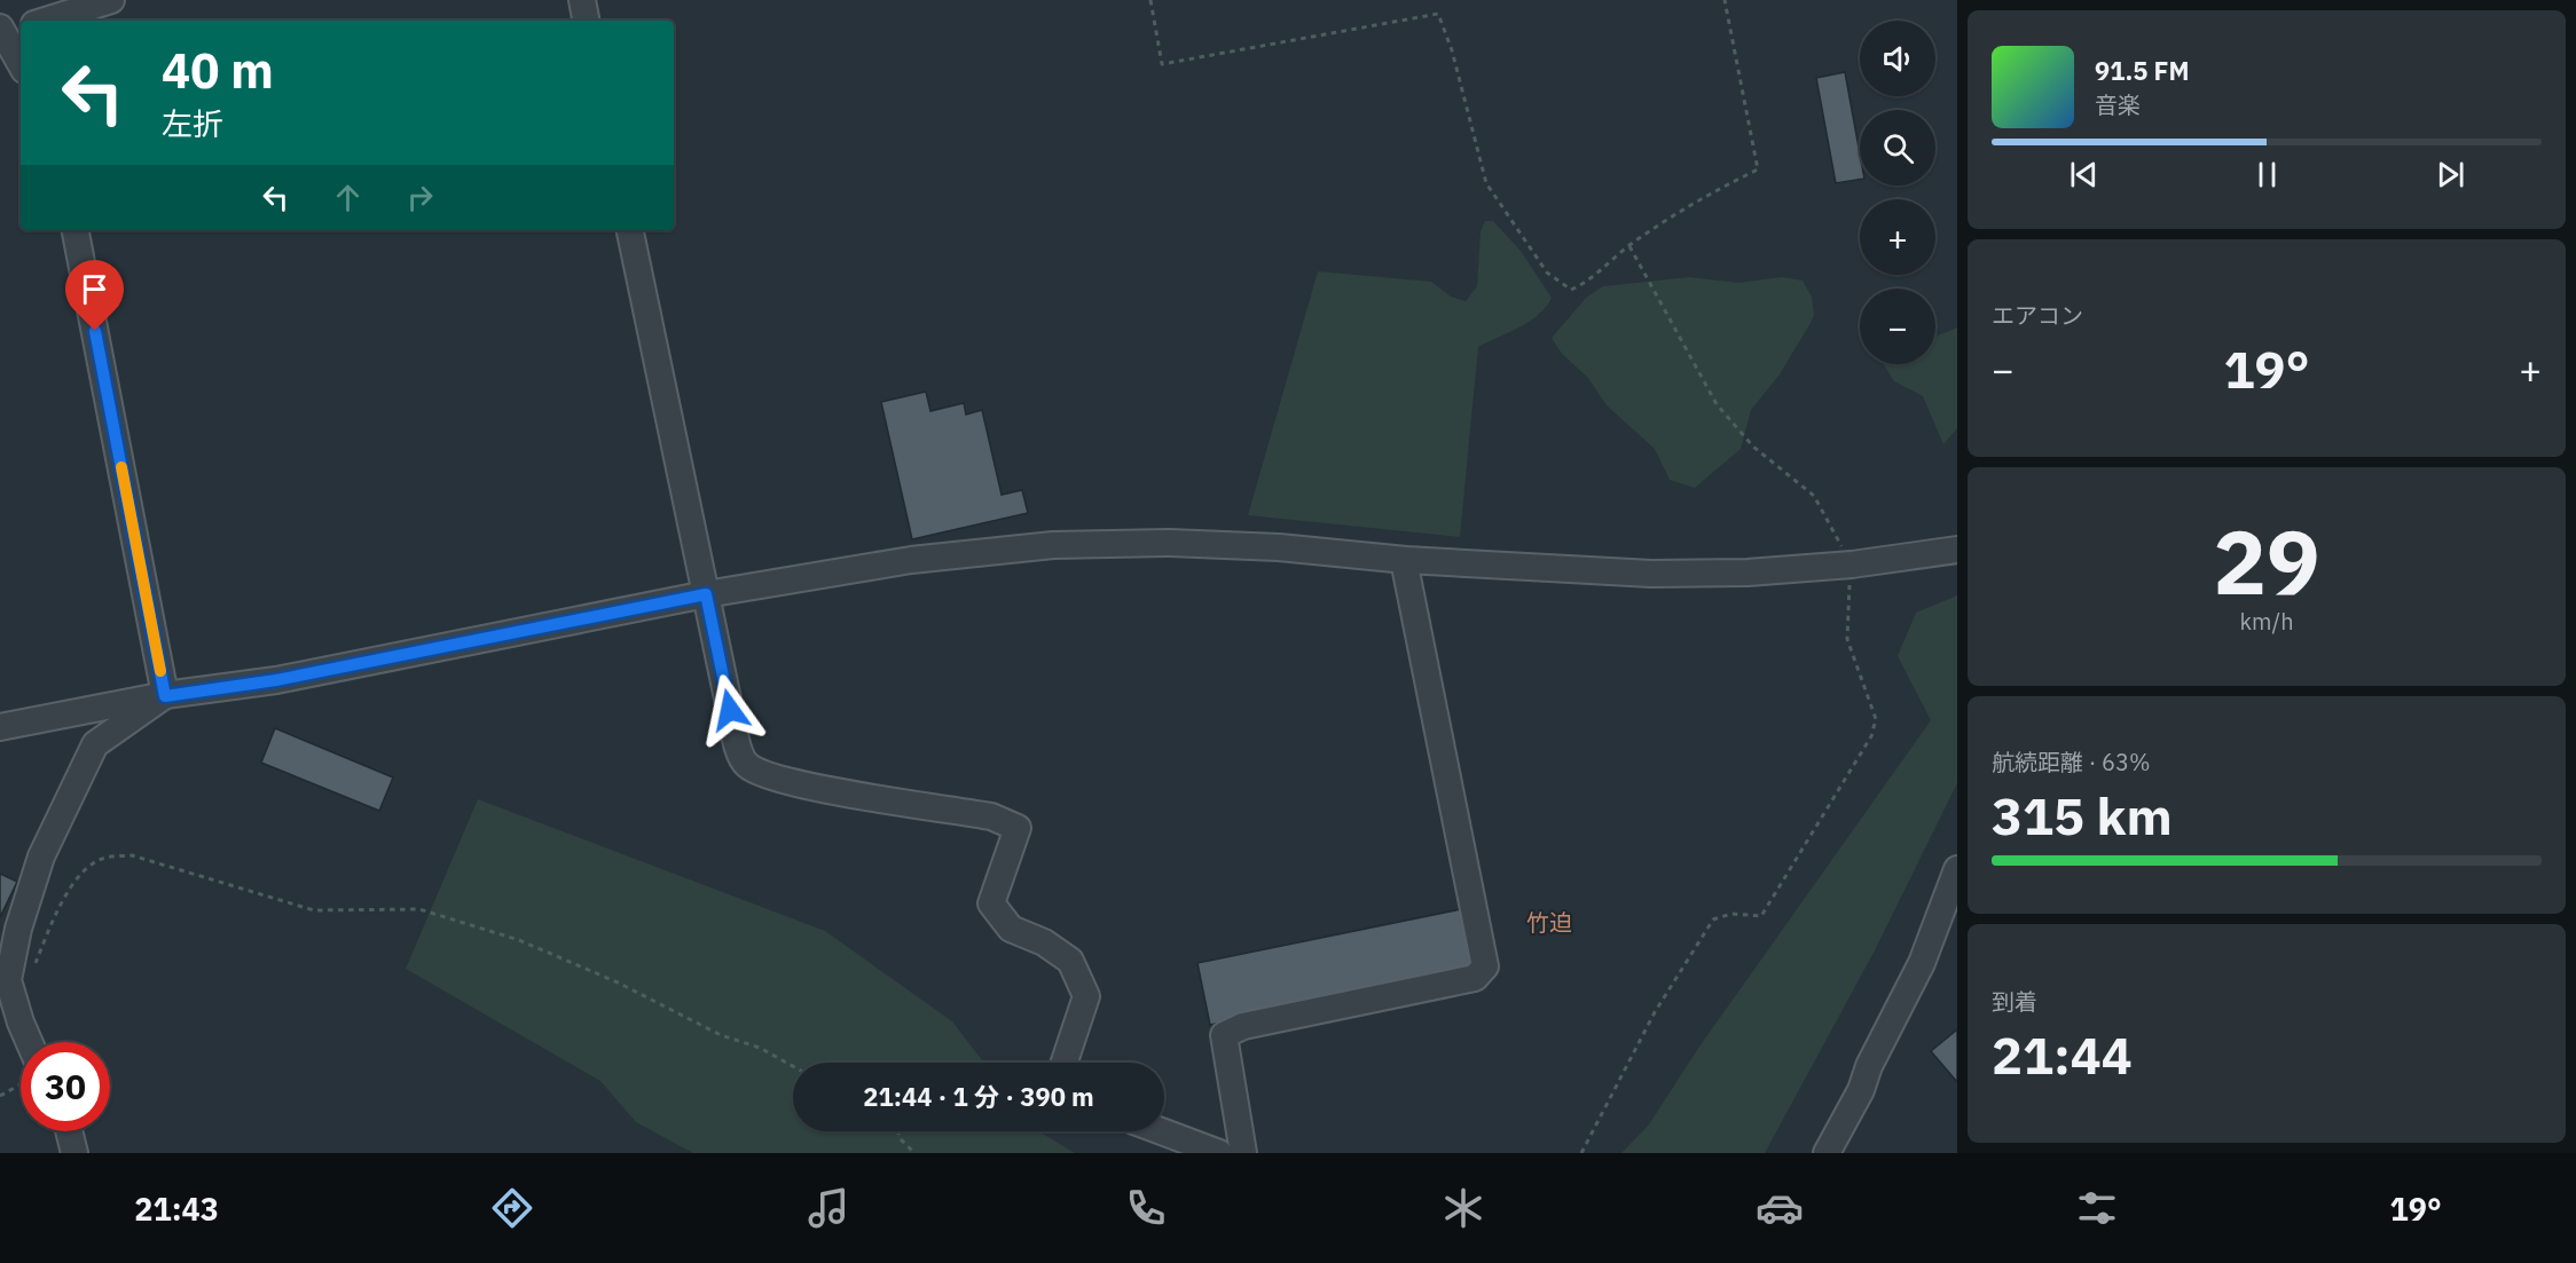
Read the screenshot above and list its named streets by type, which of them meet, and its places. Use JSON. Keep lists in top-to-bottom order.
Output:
{
  "districts": ["竹迫"],
  "page": {
    "map_buttons": ["+", "−"],
    "turn": ["40 m", "左折"],
    "song": ["91.5 FM", "音楽"],
    "tile": [
      "エアコン",
      ["29", "km/h"],
      ["航続距離 · 63%", "315 km"],
      ["到着", "21:44"]
    ],
    "heat": ["−", "19°", "+"],
    "limit": "30",
    "trip": "21:44 · 1 分 · 390 m",
    "tabs": ["21:43", "19°"]
  }
}
